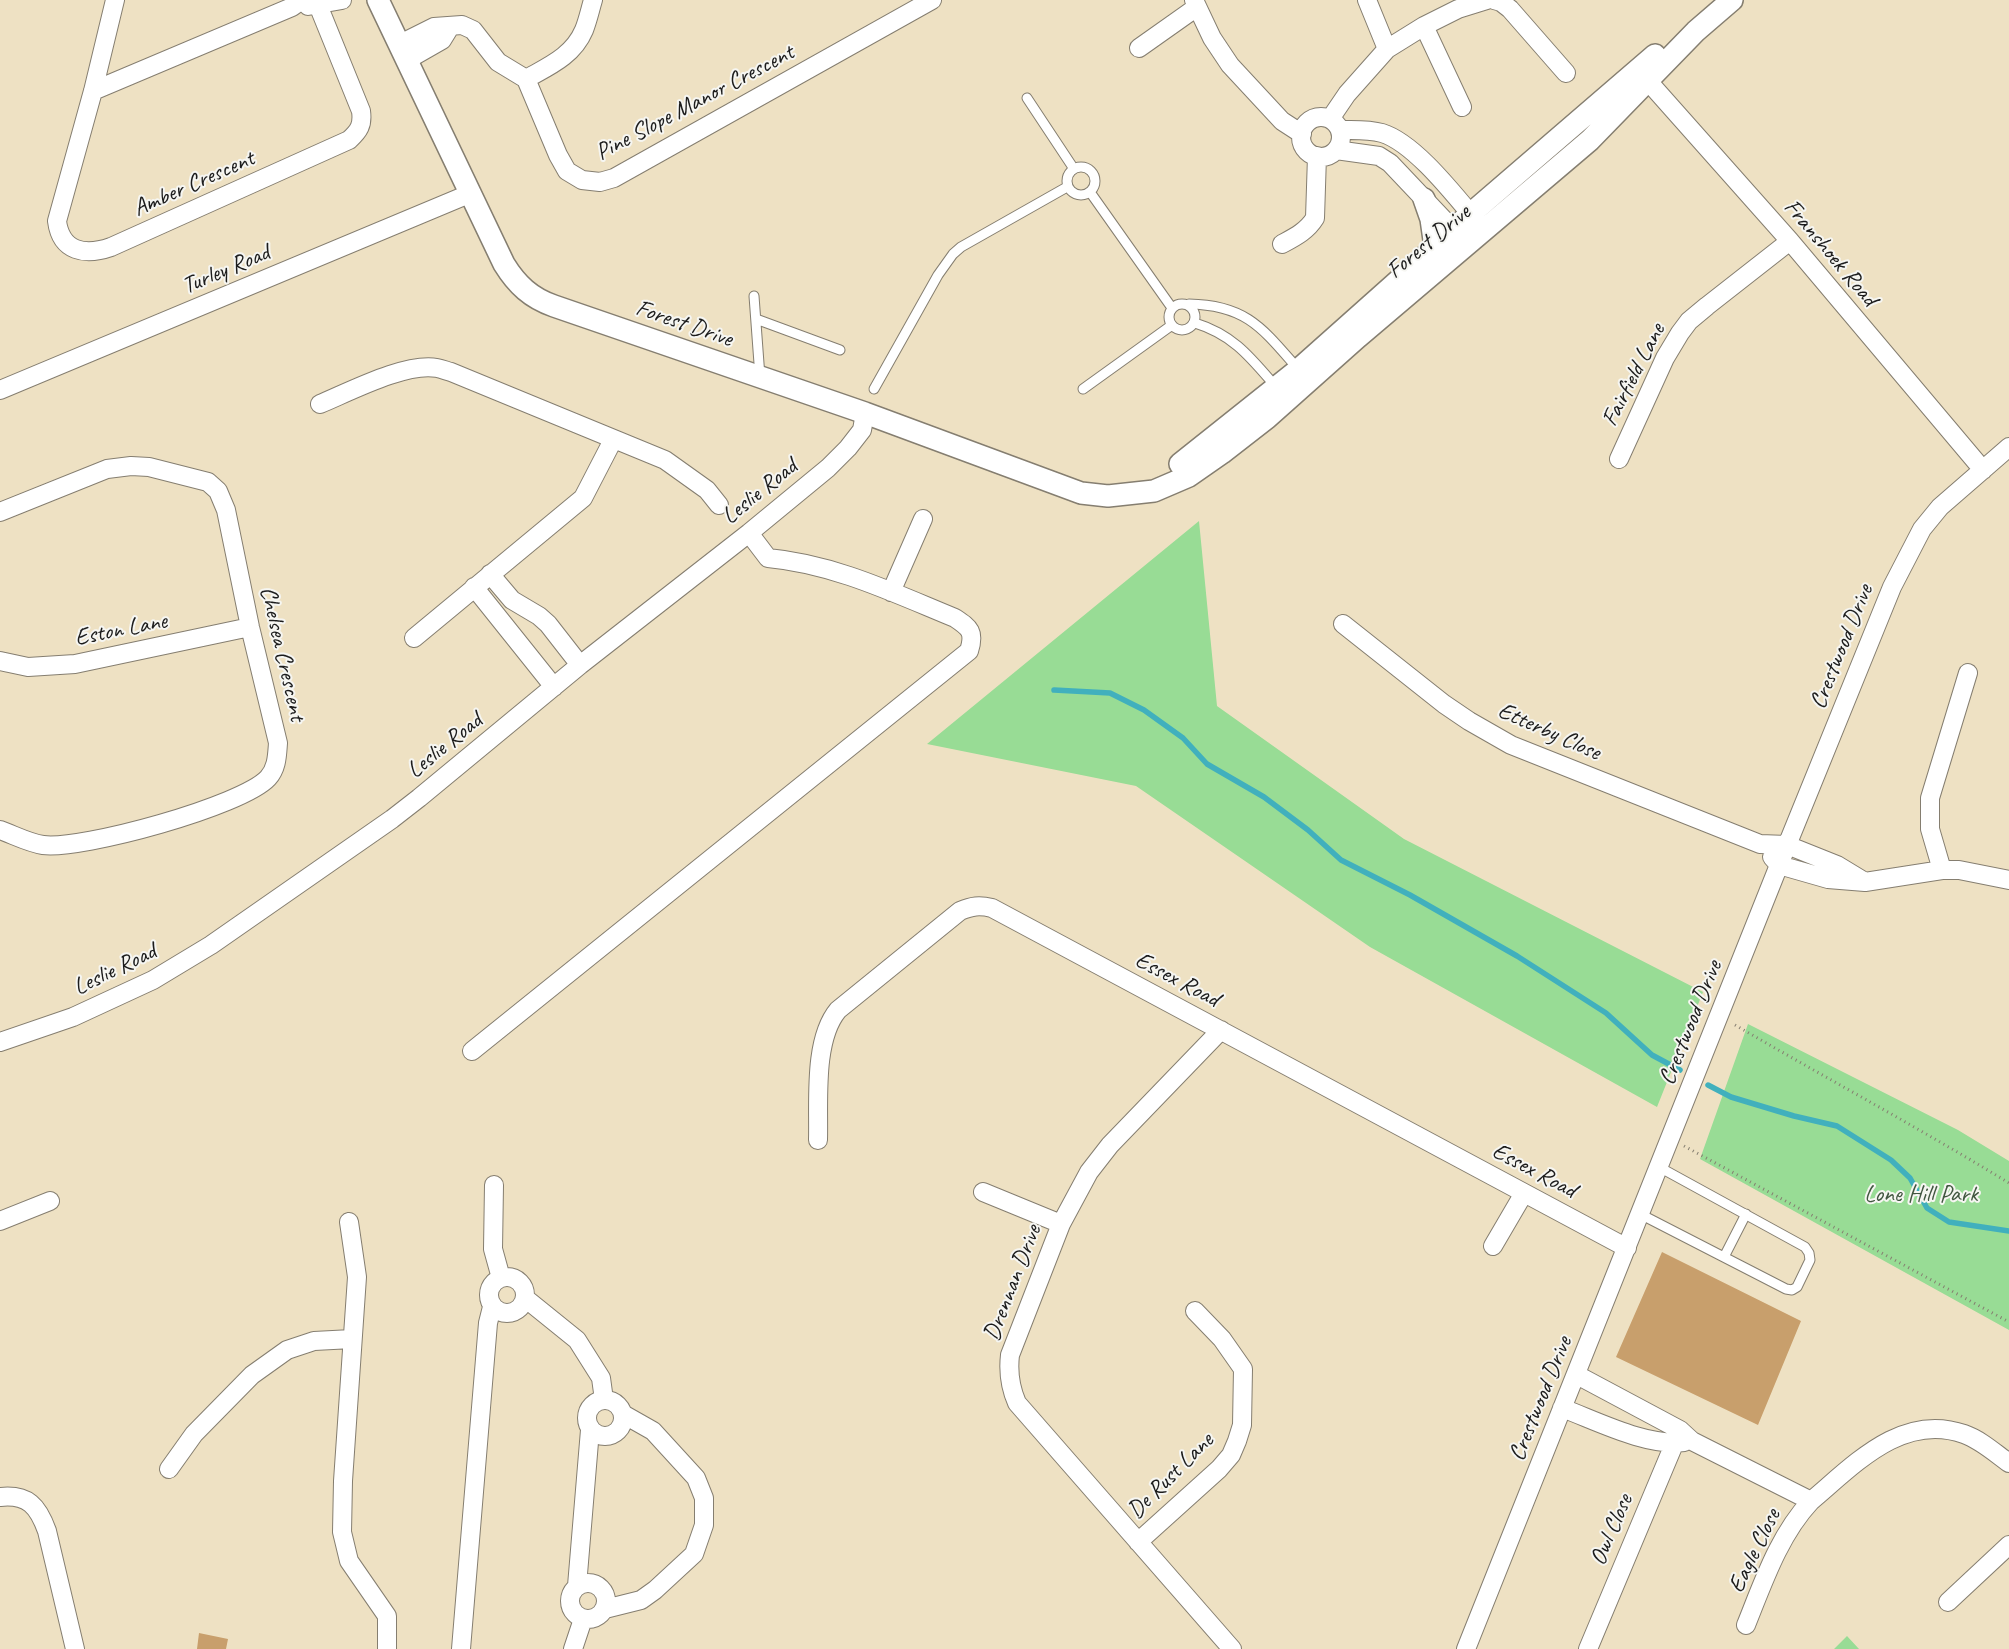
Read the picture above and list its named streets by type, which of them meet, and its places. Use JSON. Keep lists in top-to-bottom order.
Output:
{
  "streets": {
    "street": [
      "Pine Slope Manor Crescent",
      "Amber Crescent",
      "Forest Drive",
      "Franshoek Road",
      "Turley Road",
      "Fairfield Lane",
      "Leslie Road",
      "Eston Lane",
      "Crestwood Drive",
      "Chelsea Crescent",
      "Etterby Close",
      "Essex Road",
      "Drennan Drive",
      "De Rust Lane",
      "Owl Close",
      "Eagle Close"
    ]
  },
  "crossings": [
    ["Forest Drive", "Franshoek Road"],
    ["Forest Drive", "Turley Road"],
    ["Forest Drive", "Leslie Road"],
    ["Franshoek Road", "Fairfield Lane"],
    ["Franshoek Road", "Crestwood Drive"],
    ["Eston Lane", "Chelsea Crescent"],
    ["Crestwood Drive", "Etterby Close"],
    ["Crestwood Drive", "Essex Road"],
    ["Crestwood Drive", "Eagle Close"],
    ["Essex Road", "Drennan Drive"],
    ["Drennan Drive", "De Rust Lane"],
    ["Owl Close", "Eagle Close"]
  ],
  "parks": ["Lone Hill Park"]
}
